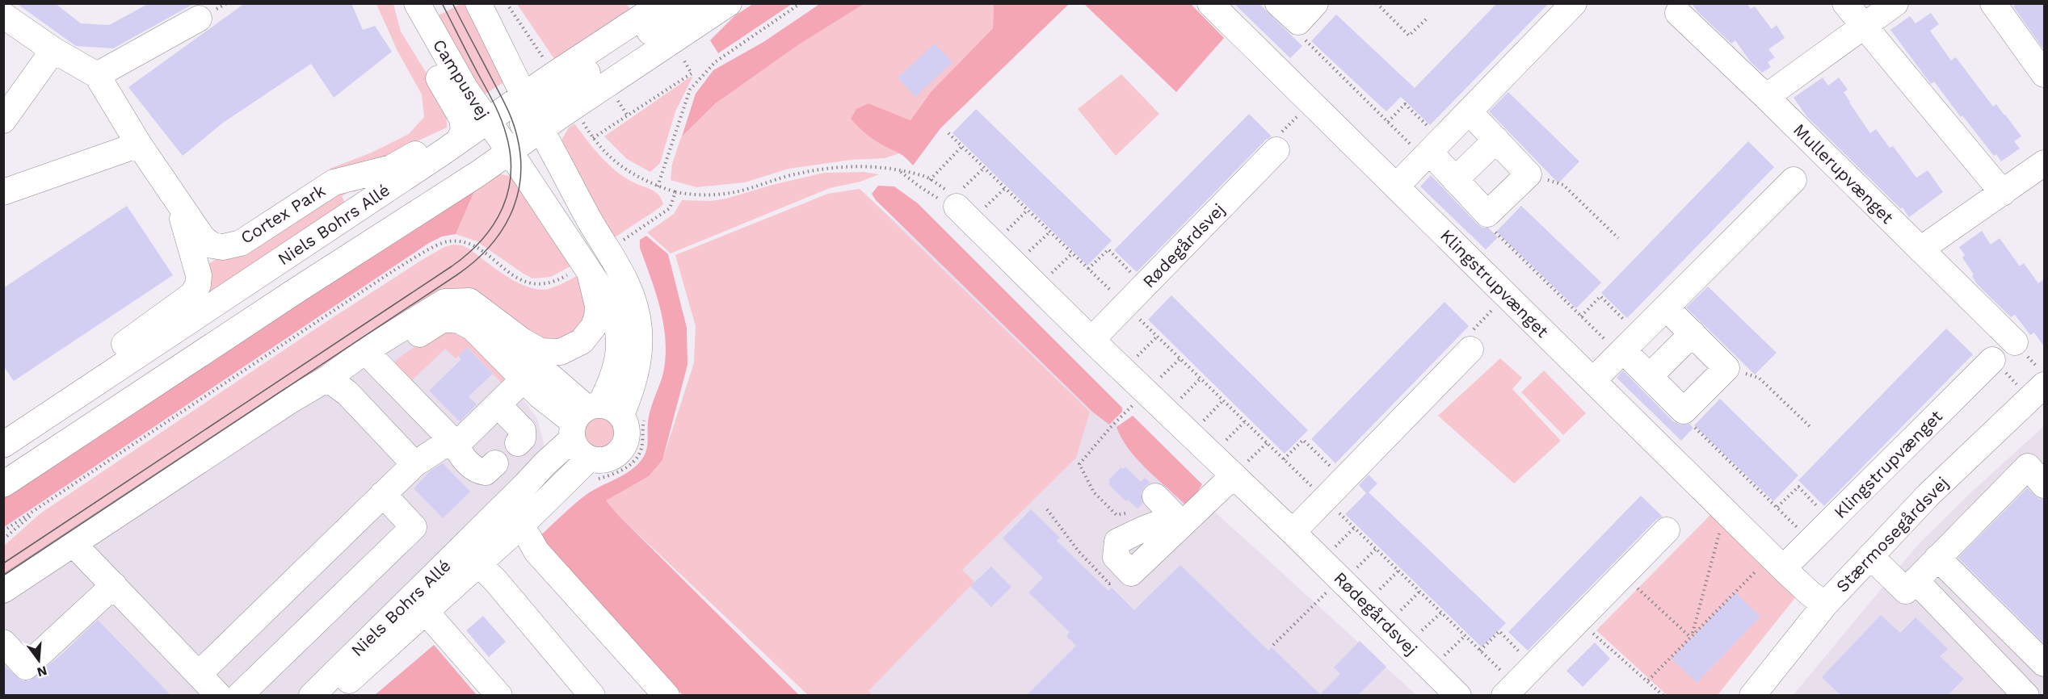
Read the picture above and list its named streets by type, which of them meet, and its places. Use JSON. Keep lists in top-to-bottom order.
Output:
{
  "streets": {
    "street": [
      "Campusvej",
      "Mullerupvænget",
      "Cortex Park",
      "Niels Bohrs Allé",
      "Rødegårdsvej",
      "Klingstrupvænget",
      "Stærmosegårdsvej"
    ]
  },
  "crossings": [
    ["Campusvej", "Cortex Park"],
    ["Campusvej", "Niels Bohrs Allé"],
    ["Cortex Park", "Niels Bohrs Allé"],
    ["Klingstrupvænget", "Stærmosegårdsvej"]
  ],
  "north": "bottom"
}
